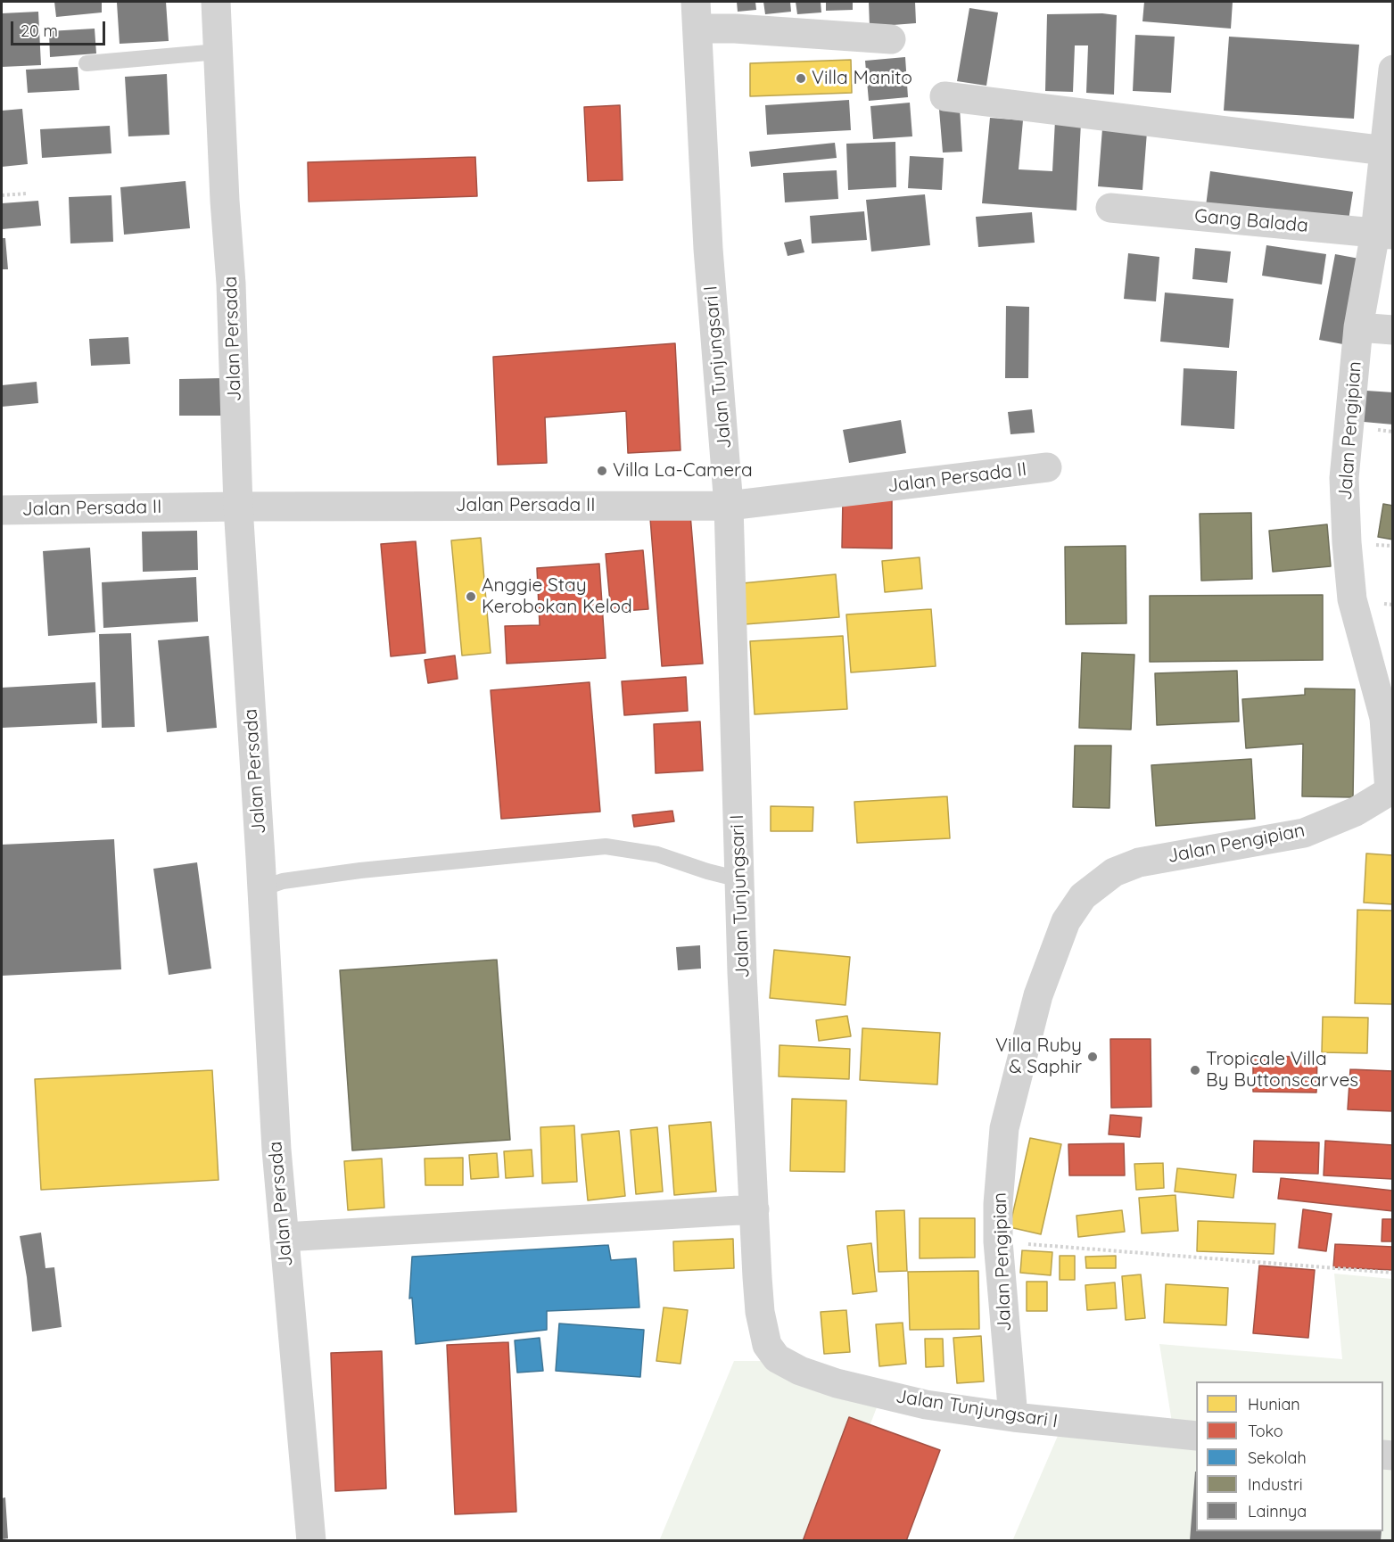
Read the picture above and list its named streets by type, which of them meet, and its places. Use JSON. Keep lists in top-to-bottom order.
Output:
{
  "streets": {
    "street": [
      "Gang Balada",
      "Jalan Persada",
      "Jalan Tunjungsari I",
      "Jalan Pengipian",
      "Jalan Persada II"
    ]
  },
  "crossings": [
    ["Gang Balada", "Jalan Pengipian"],
    ["Jalan Persada", "Jalan Persada II"],
    ["Jalan Tunjungsari I", "Jalan Pengipian"],
    ["Jalan Tunjungsari I", "Jalan Persada II"]
  ],
  "places": [
    "Villa Manito",
    "Villa La-Camera",
    "Anggie Stay Kerobokan Kelod",
    "Villa Ruby & Saphir",
    "Tropicale Villa By Buttonscarves"
  ],
  "legend": [
    "Hunian",
    "Toko",
    "Sekolah",
    "Industri",
    "Lainnya"
  ],
  "scale_bar": "20 m"
}
